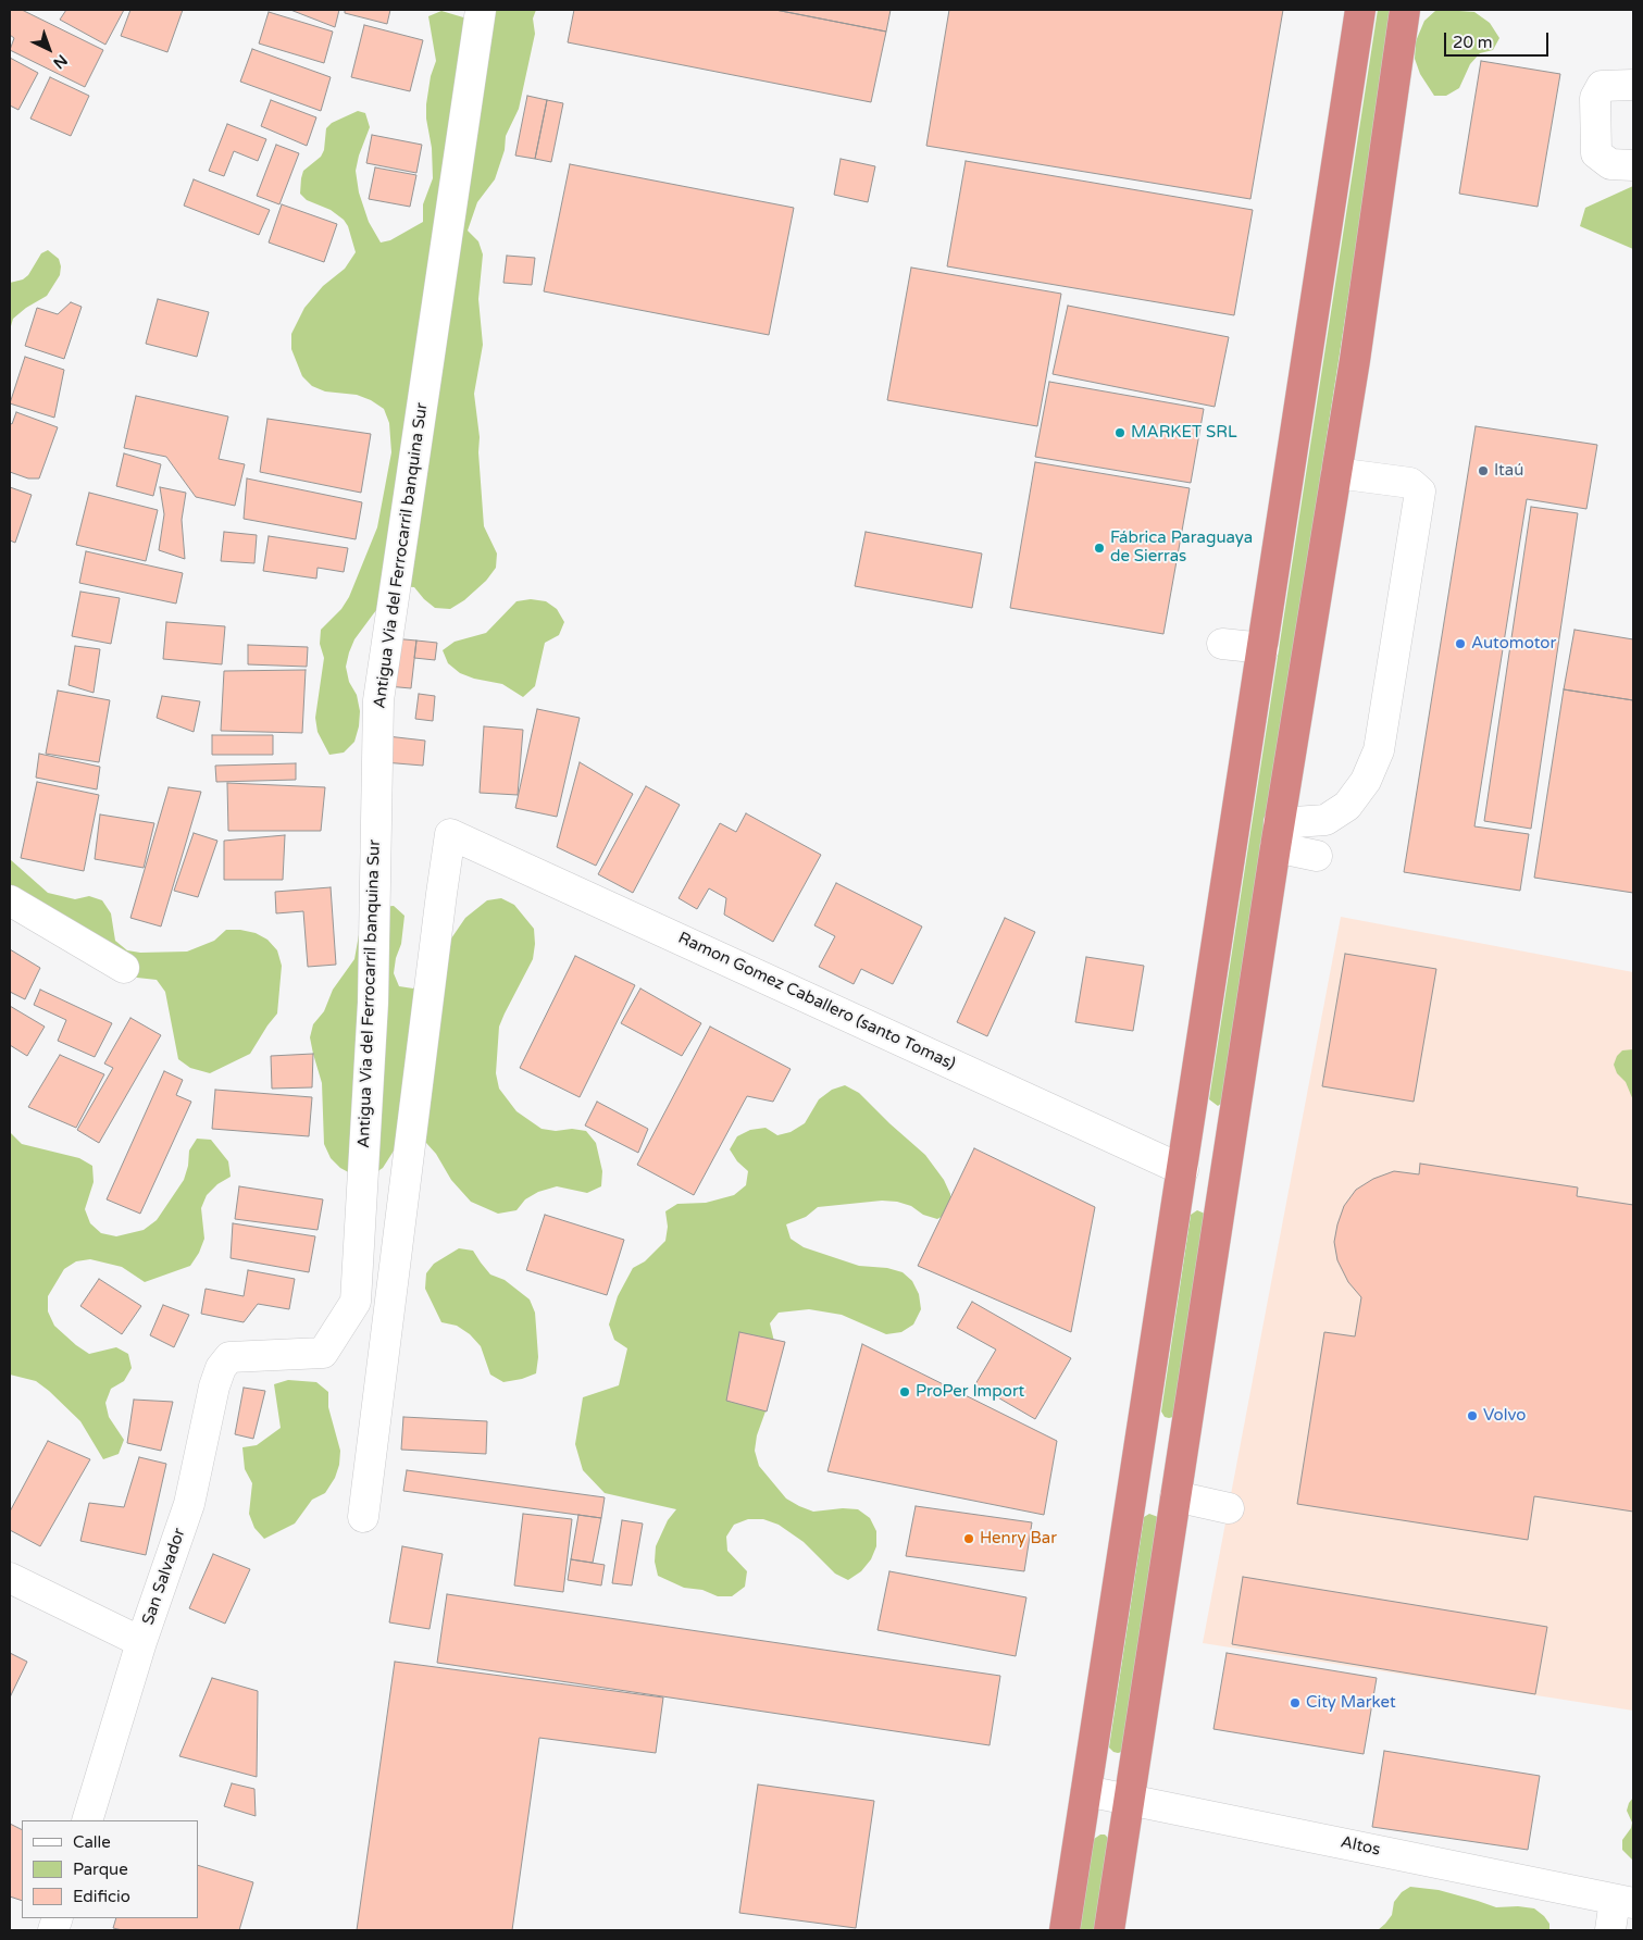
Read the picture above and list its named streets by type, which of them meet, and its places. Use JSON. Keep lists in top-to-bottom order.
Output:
{
  "streets": {
    "street": [
      "Antigua Via del Ferrocarril banquina Sur",
      "Ramon Gomez Caballero (santo Tomas)",
      "San Salvador",
      "Altos"
    ]
  },
  "crossings": [
    ["Antigua Via del Ferrocarril banquina Sur", "San Salvador"]
  ],
  "places": [
    "MARKET SRL",
    "Itaú",
    "Fábrica Paraguaya de Sierras",
    "Automotor",
    "ProPer Import",
    "Volvo",
    "Henry Bar",
    "City Market"
  ],
  "legend": ["Calle", "Parque", "Edificio"],
  "scale_bar": "20 m",
  "north": "bottom right"
}
